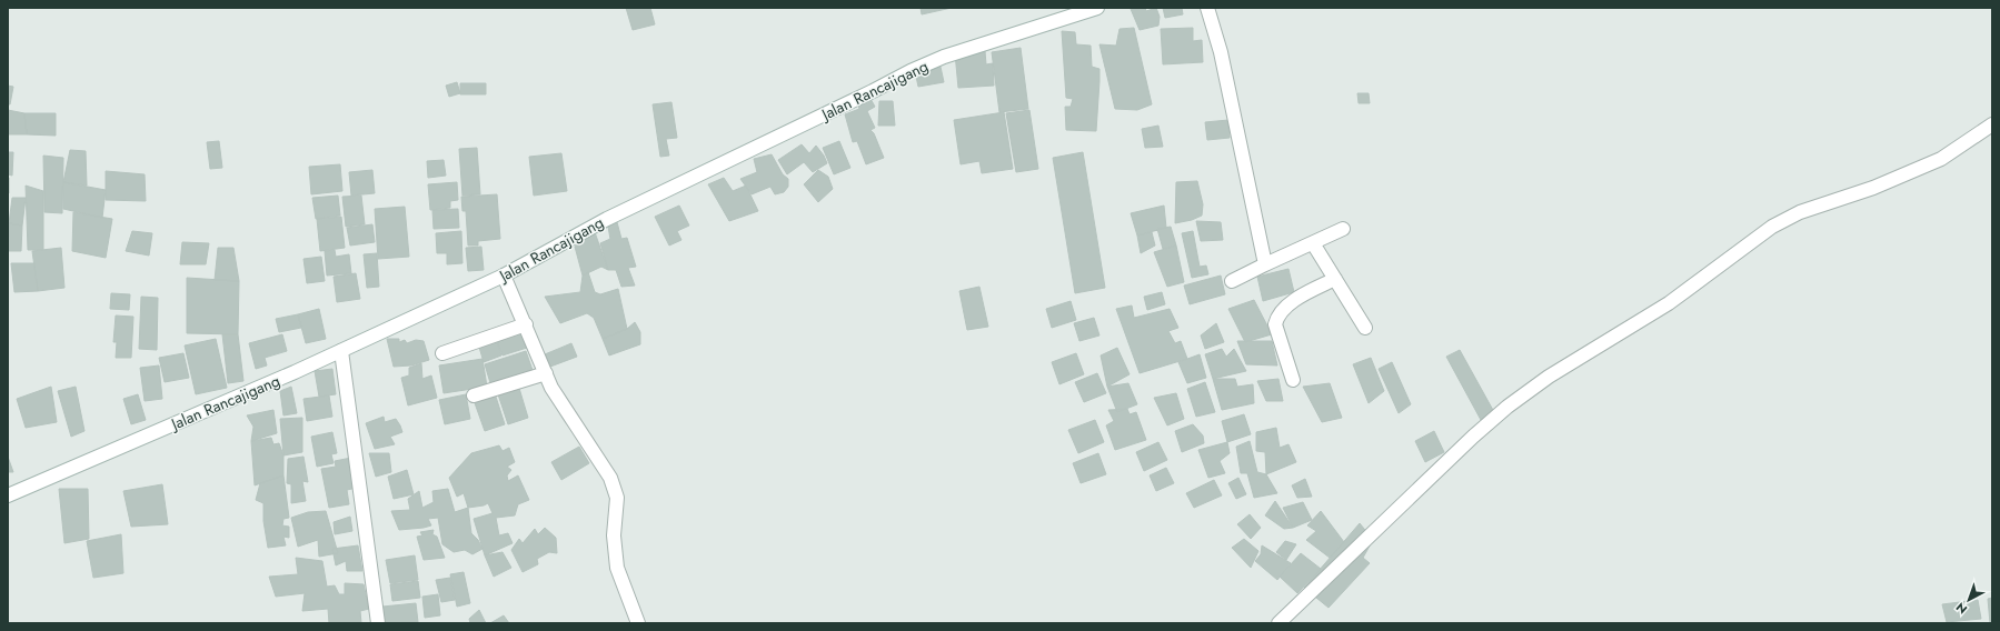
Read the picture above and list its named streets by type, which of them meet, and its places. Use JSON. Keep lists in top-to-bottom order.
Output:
{
  "streets": {
    "street": ["Jalan Rancajigang"]
  },
  "north": "bottom left"
}
